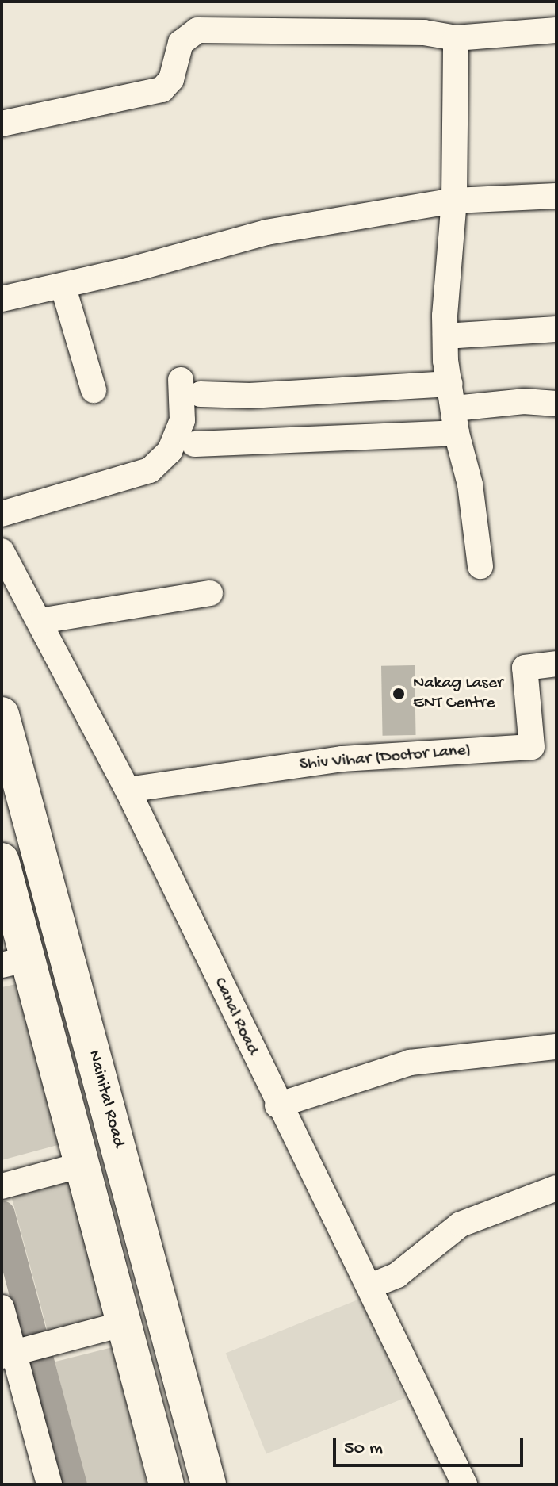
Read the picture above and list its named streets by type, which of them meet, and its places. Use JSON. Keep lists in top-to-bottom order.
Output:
{
  "streets": {
    "highway": ["Nainital Road"],
    "street": ["Shiv Vihar (Doctor Lane)", "Canal Road"]
  },
  "crossings": [
    ["Shiv Vihar (Doctor Lane)", "Canal Road"]
  ],
  "places": ["Nakag Laser ENT Centre"],
  "scale_bar": "50 m"
}
